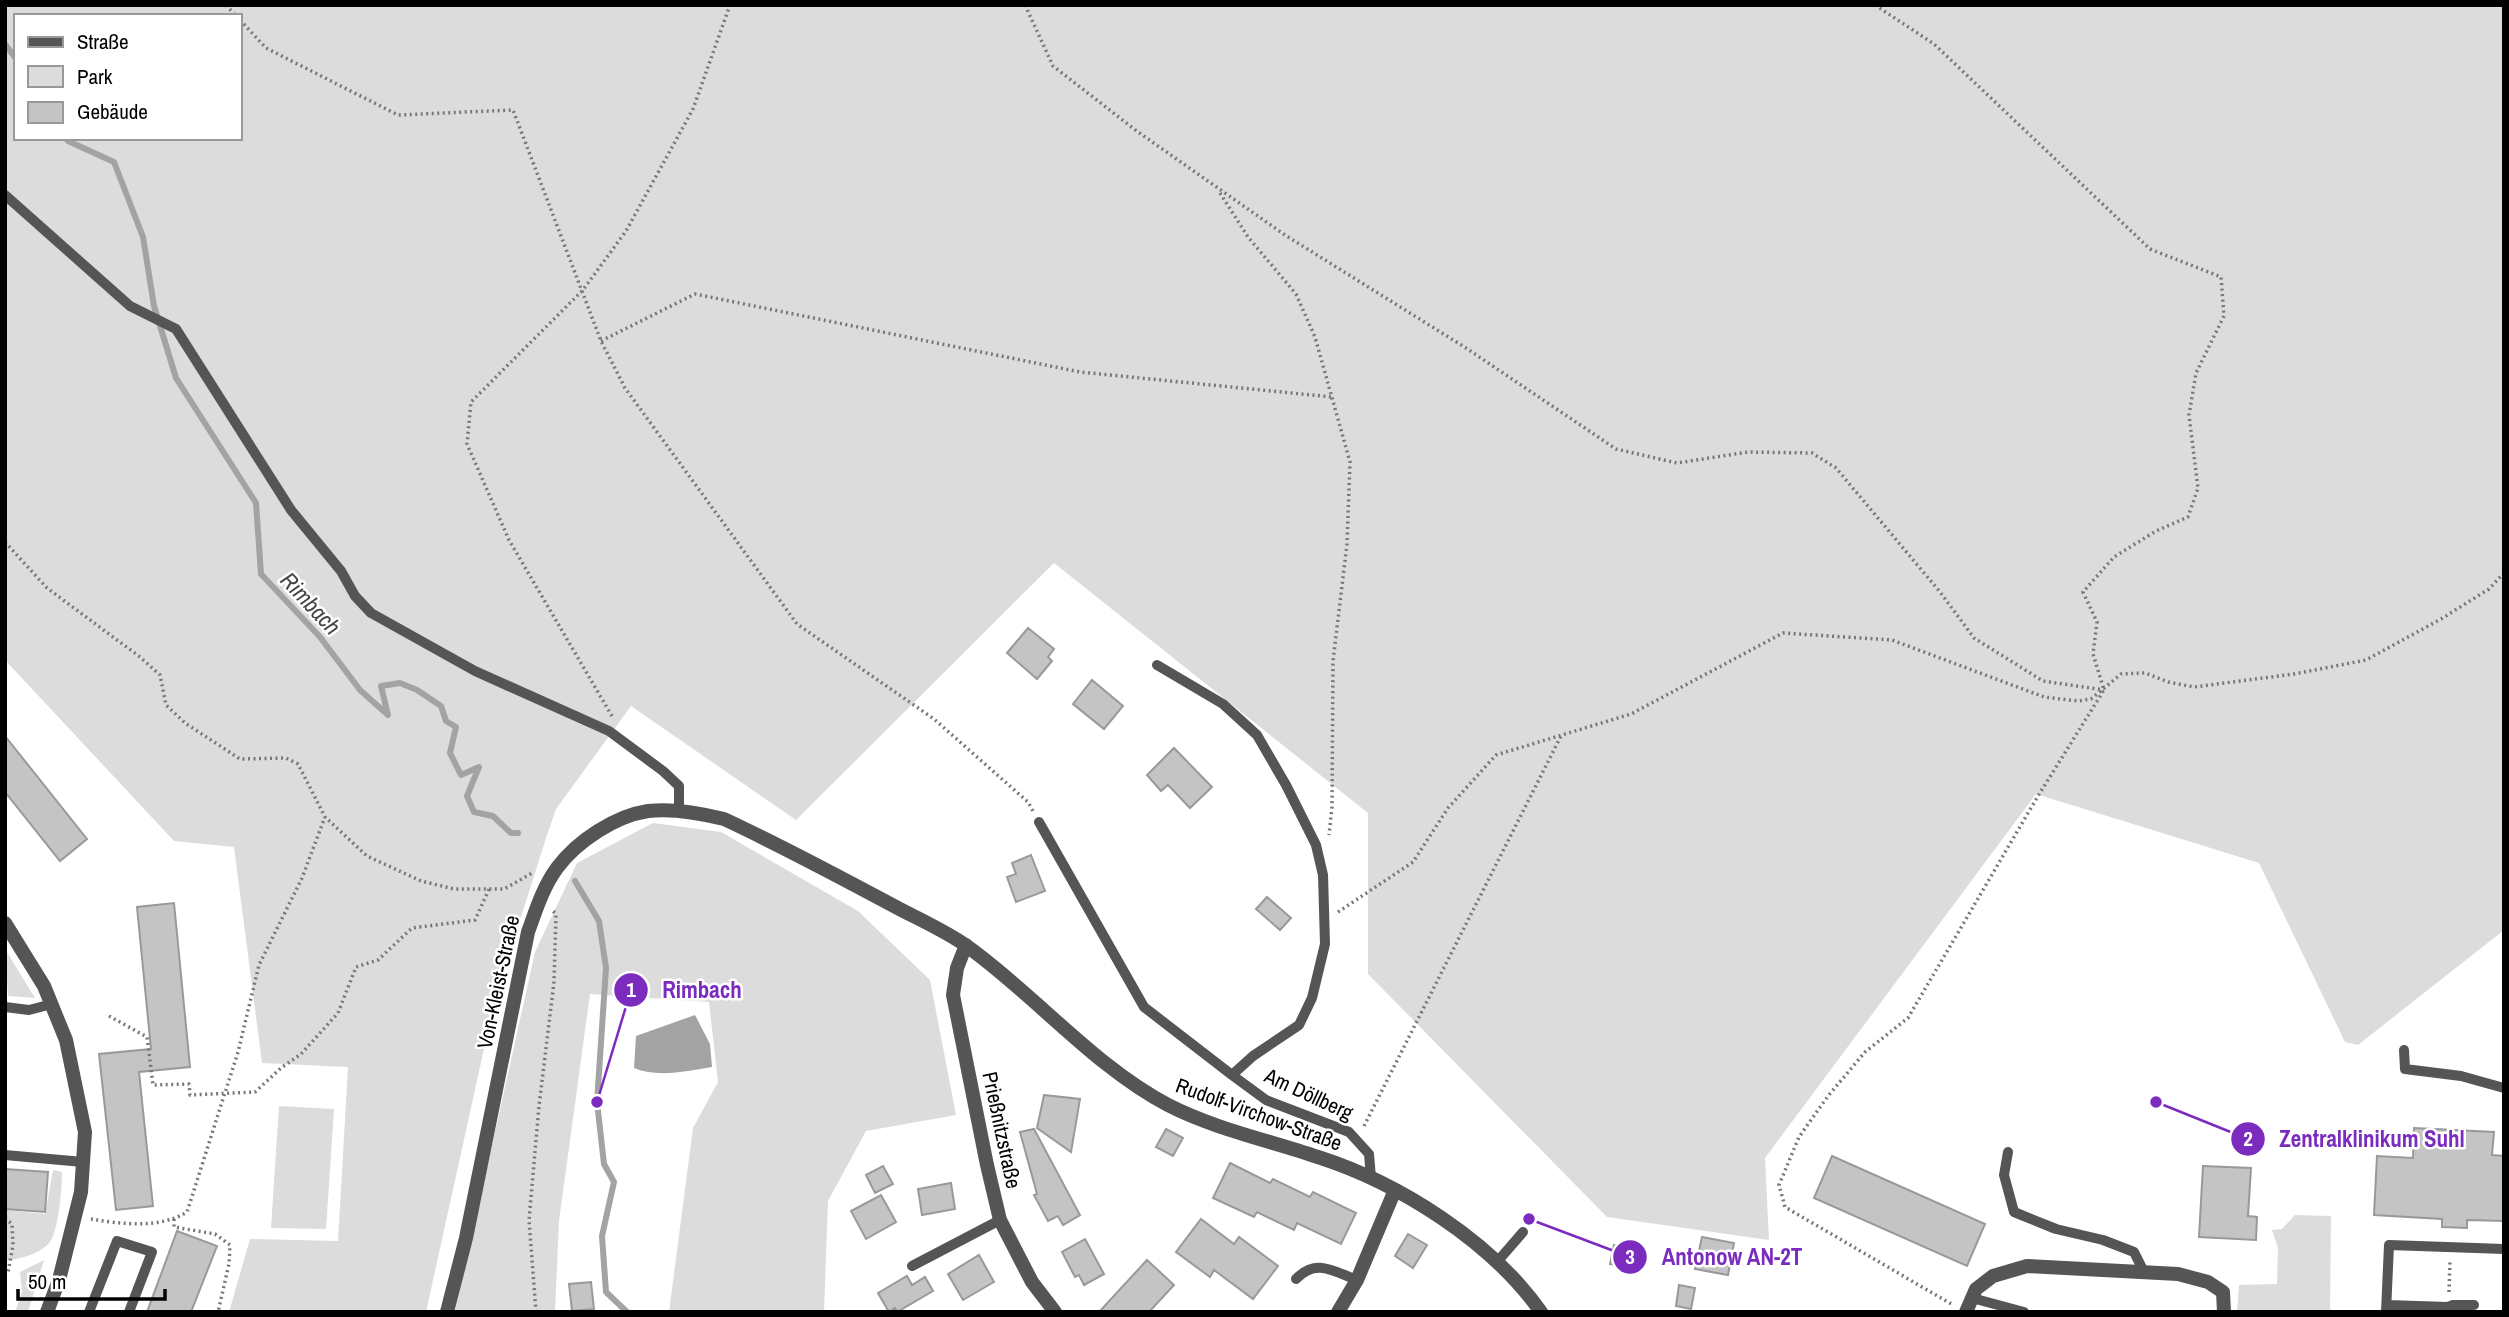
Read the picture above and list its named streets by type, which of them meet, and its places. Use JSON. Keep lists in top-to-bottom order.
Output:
{
  "streets": {
    "street": ["Von-Kleist-Straße", "Rudolf-Virchow-Straße", "Prießnitzstraße"],
    "lane": ["Am Döllberg"]
  },
  "crossings": [
    ["Von-Kleist-Straße", "Rudolf-Virchow-Straße"],
    ["Von-Kleist-Straße", "Prießnitzstraße"],
    ["Am Döllberg", "Rudolf-Virchow-Straße"],
    ["Rudolf-Virchow-Straße", "Prießnitzstraße"]
  ],
  "water": ["Rimbach"],
  "places": ["Rimbach", "Zentralklinikum Suhl", "Antonow AN-2T"],
  "legend": ["Straße", "Park", "Gebäude"],
  "scale_bar": "50 m"
}
